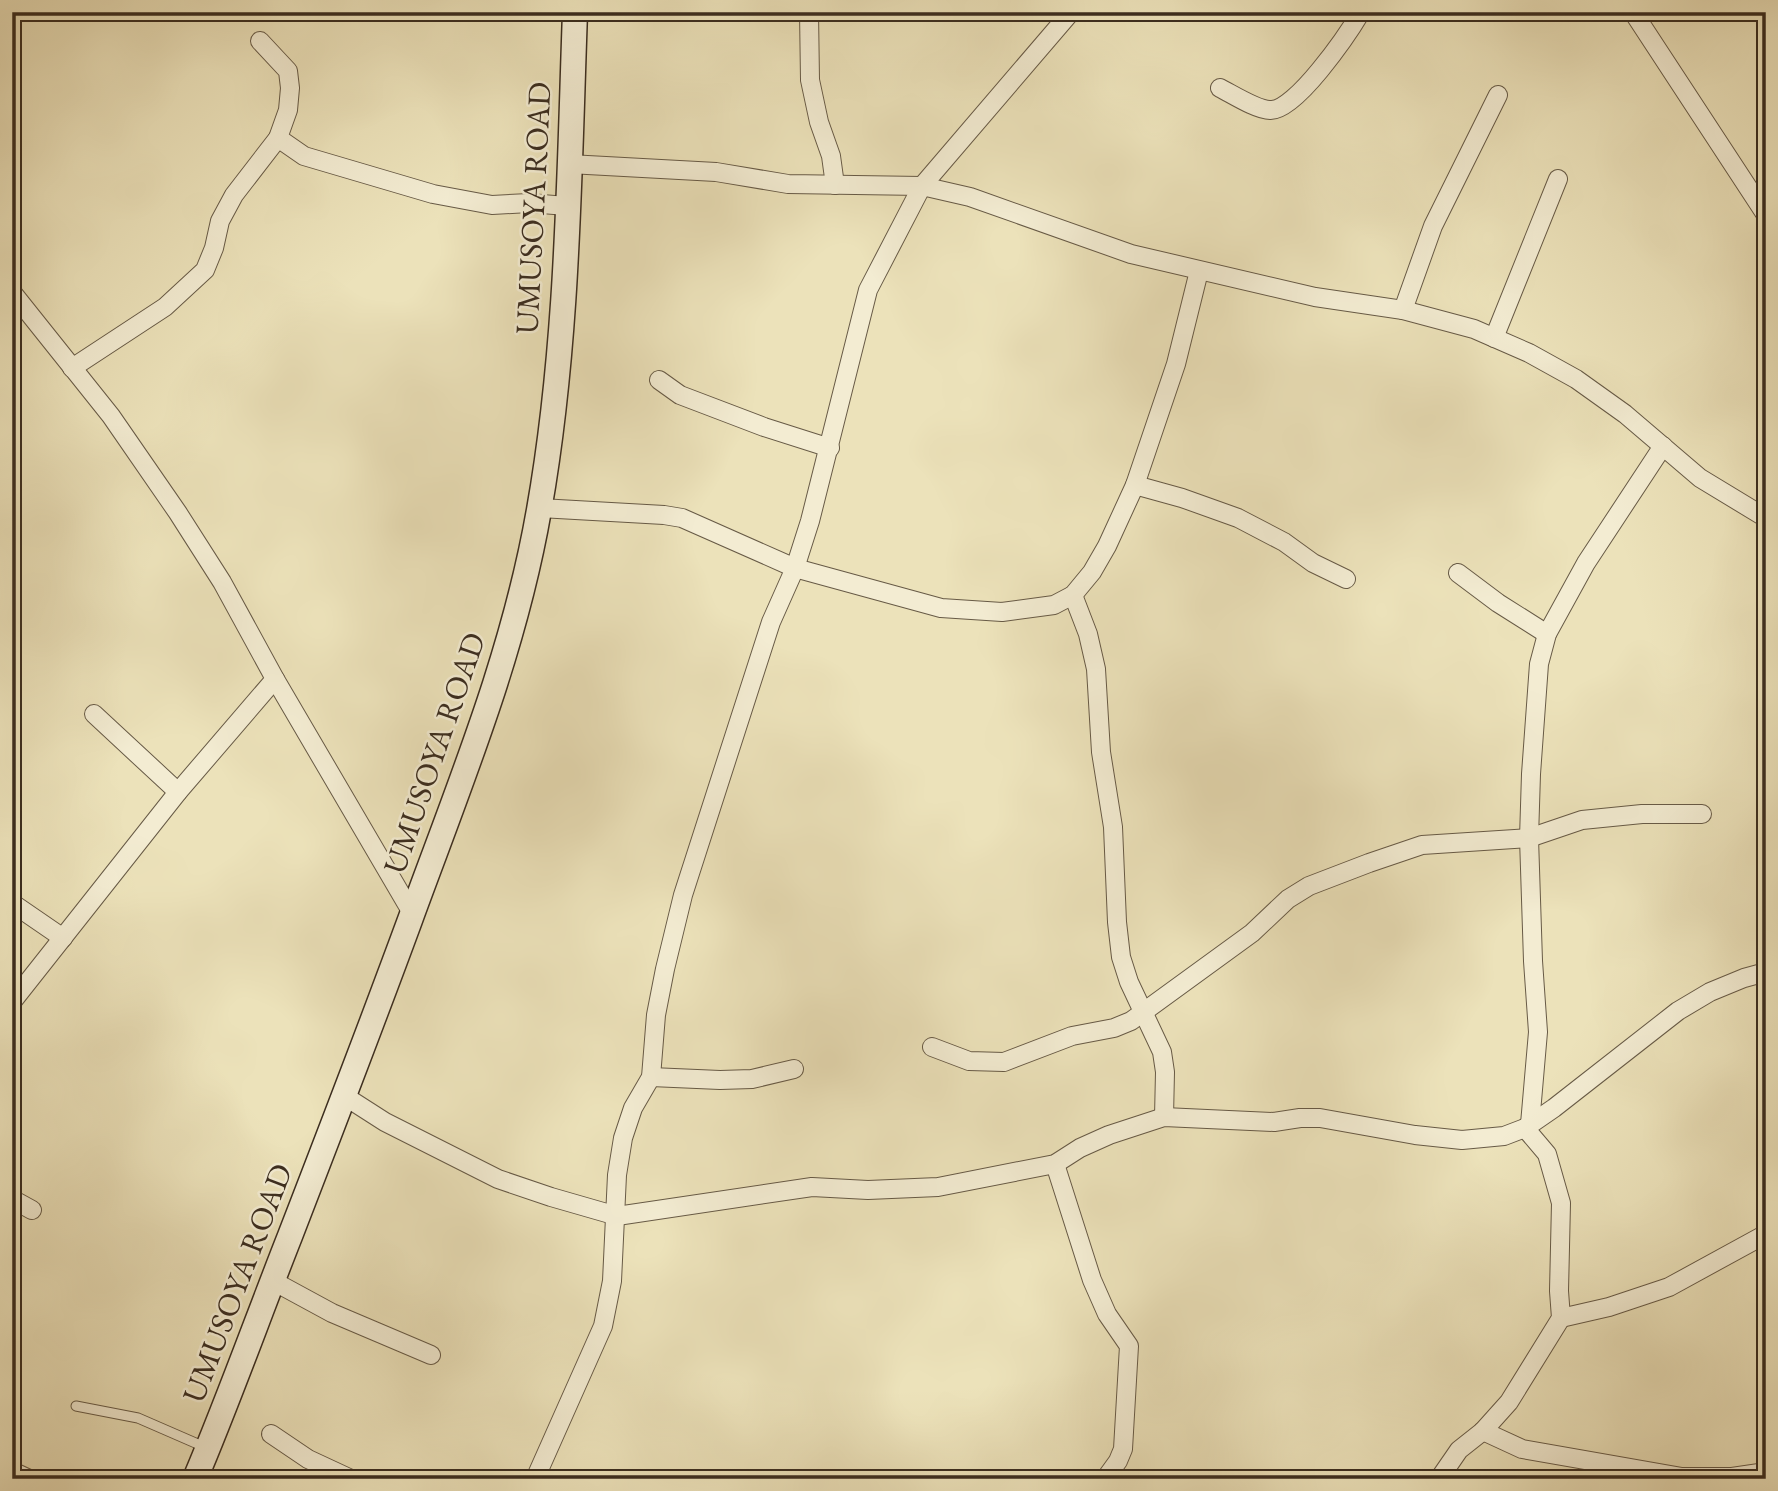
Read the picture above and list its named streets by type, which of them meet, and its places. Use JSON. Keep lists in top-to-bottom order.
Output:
{
  "streets": {
    "main road": ["UMUSOYA ROAD"]
  }
}
